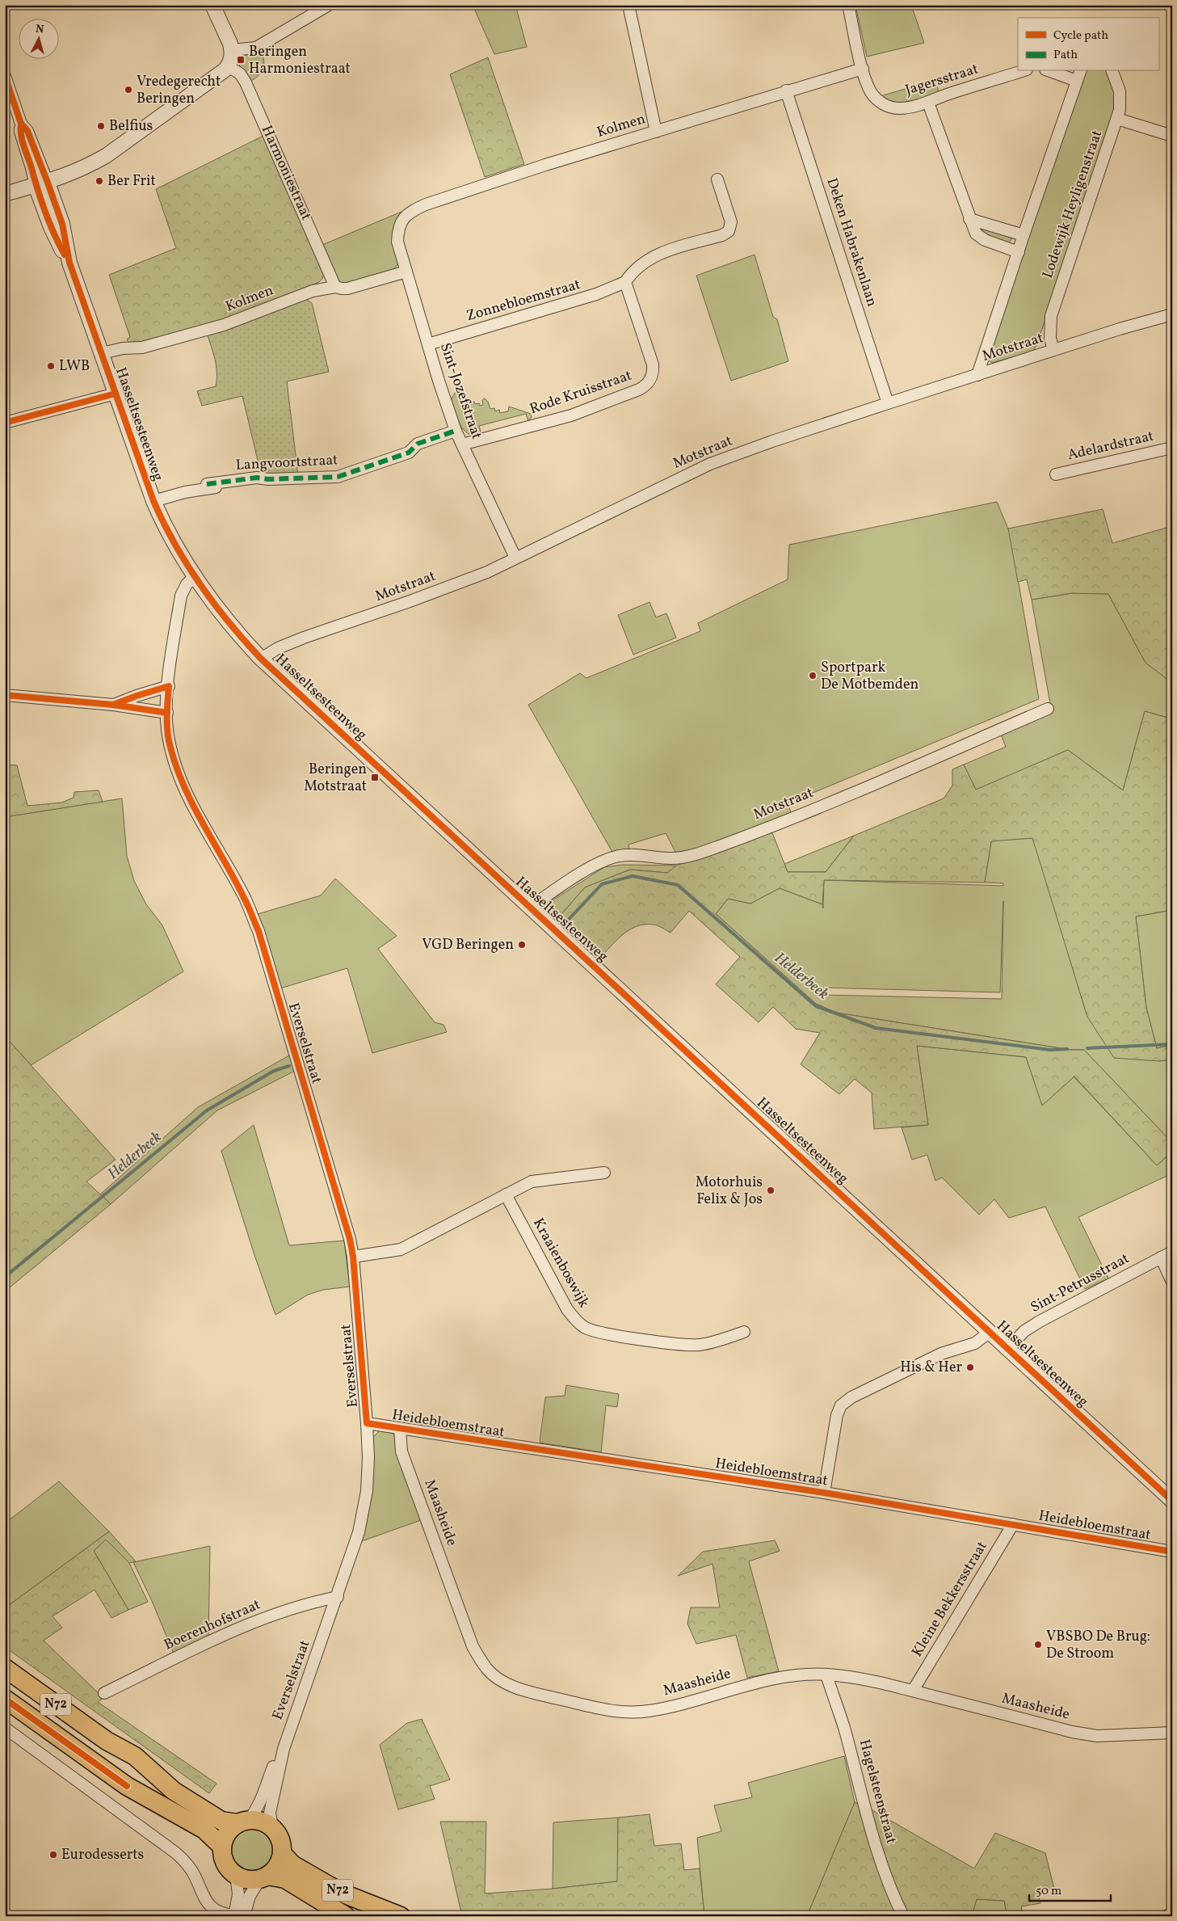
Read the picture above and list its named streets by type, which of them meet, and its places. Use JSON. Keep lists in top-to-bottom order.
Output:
{
  "streets": {
    "main road": ["N72"],
    "street": [
      "Jagersstraat",
      "Kolmen",
      "Harmoniestraat",
      "Lodewijk Heyligenstraat",
      "Deken Habrakenlaan",
      "Zonnebloemstraat",
      "Motstraat",
      "Sint-Jozefstraat",
      "Rode Kruisstraat",
      "Hasseltsesteenweg",
      "Adelardstraat",
      "Langvoortstraat",
      "Everselstraat",
      "Kraaienboswijk",
      "Sint-Petrusstraat",
      "Heidebloemstraat",
      "Maasheide",
      "Kleine Bekkersstraat",
      "Boerenhofstraat",
      "Hagelsteenstraat"
    ]
  },
  "crossings": [
    ["Jagersstraat", "Kolmen"],
    ["Kolmen", "Harmoniestraat"],
    ["Kolmen", "Deken Habrakenlaan"],
    ["Kolmen", "Sint-Jozefstraat"],
    ["Kolmen", "Hasseltsesteenweg"],
    ["Lodewijk Heyligenstraat", "Motstraat"],
    ["Deken Habrakenlaan", "Motstraat"],
    ["Zonnebloemstraat", "Sint-Jozefstraat"],
    ["Zonnebloemstraat", "Rode Kruisstraat"],
    ["Motstraat", "Sint-Jozefstraat"],
    ["Motstraat", "Hasseltsesteenweg"],
    ["Sint-Jozefstraat", "Rode Kruisstraat"],
    ["Sint-Jozefstraat", "Langvoortstraat"],
    ["Hasseltsesteenweg", "Langvoortstraat"],
    ["Hasseltsesteenweg", "Everselstraat"],
    ["Hasseltsesteenweg", "Sint-Petrusstraat"],
    ["Everselstraat", "Heidebloemstraat"],
    ["Everselstraat", "Boerenhofstraat"],
    ["Everselstraat", "N72"],
    ["Heidebloemstraat", "Maasheide"],
    ["Heidebloemstraat", "Kleine Bekkersstraat"],
    ["Maasheide", "Kleine Bekkersstraat"],
    ["Maasheide", "Hagelsteenstraat"]
  ],
  "water": ["Helderbeek"],
  "places": {
    "transit": ["Beringen Harmoniestraat", "Beringen Motstraat"],
    "other": [
      "Vredegerecht Beringen",
      "Belfius",
      "Ber Frit",
      "LWB",
      "Sportpark De Motbemden",
      "VGD Beringen",
      "Motorhuis Felix & Jos",
      "His & Her",
      "VBSBO De Brug: De Stroom",
      "Eurodesserts"
    ]
  },
  "legend": ["Cycle path", "Path"],
  "scale_bar": "50 m",
  "north": "top"
}
